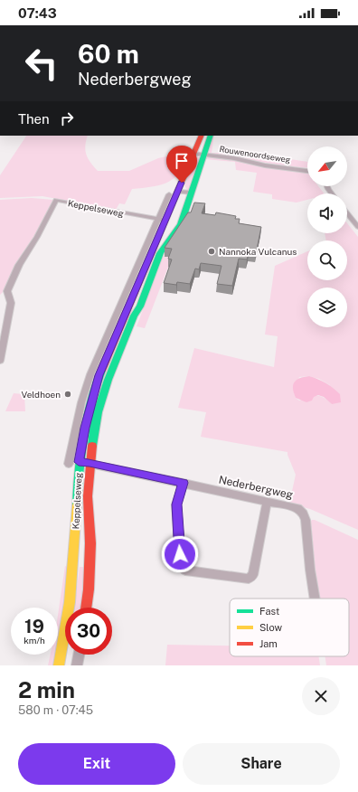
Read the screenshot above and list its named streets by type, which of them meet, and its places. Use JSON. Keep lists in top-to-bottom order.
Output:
{
  "streets": {
    "main road": ["Keppelseweg"],
    "street": ["Rouwenoordseweg", "Nederbergweg"]
  },
  "crossings": [
    ["Rouwenoordseweg", "Keppelseweg"],
    ["Keppelseweg", "Nederbergweg"]
  ],
  "places": ["Nannoka Vulcanus", "Veldhoen"],
  "legend": ["Fast", "Slow", "Jam"],
  "north": "bottom left",
  "page": {
    "status": "07:43",
    "turn": ["60 m", "Nederbergweg"],
    "then": "Then",
    "speed": "19 km/h",
    "limit": "30",
    "heading": ["2 min", "580 m · 07:45"],
    "buttons": ["Exit", "Share"]
  }
}
